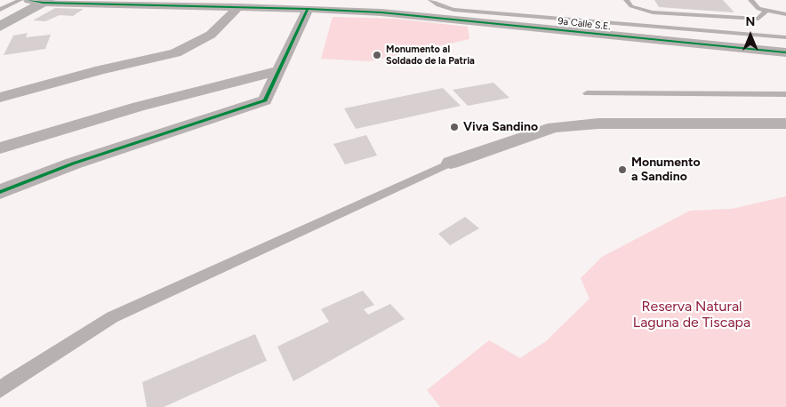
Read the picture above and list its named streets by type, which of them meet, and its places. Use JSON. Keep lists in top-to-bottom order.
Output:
{
  "streets": {
    "street": ["9a Calle S.E."]
  },
  "parks": ["Reserva Natural Laguna de Tiscapa"],
  "places": ["Monumento al Soldado de la Patria", "Viva Sandino", "Monumento a Sandino"],
  "north": "top"
}
